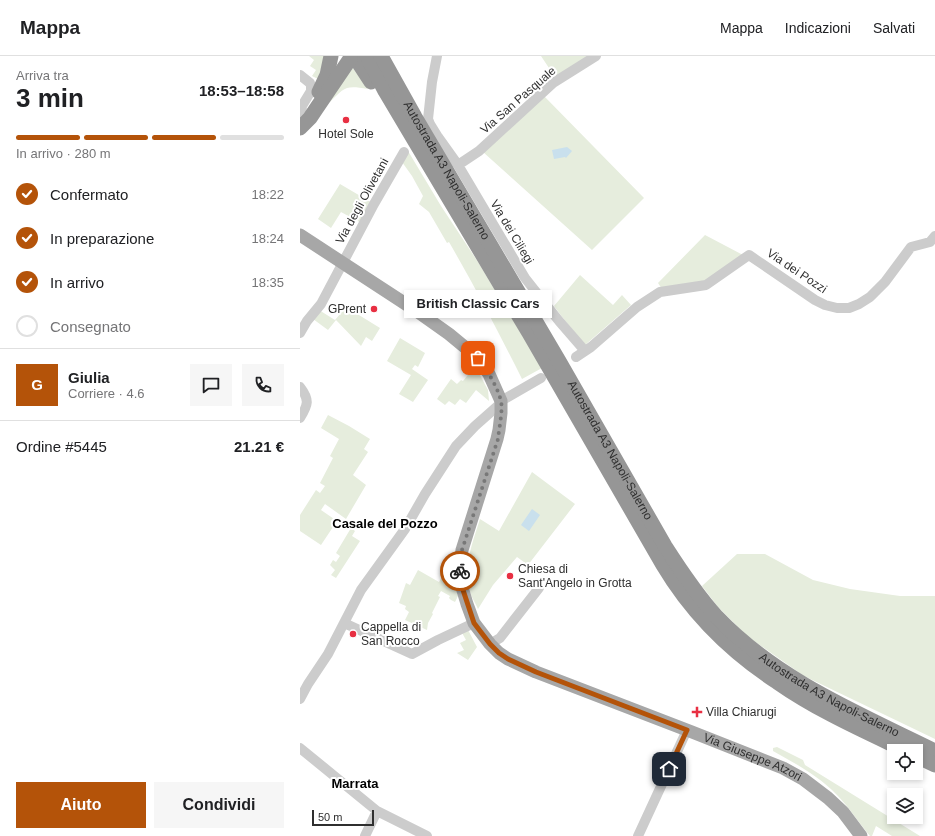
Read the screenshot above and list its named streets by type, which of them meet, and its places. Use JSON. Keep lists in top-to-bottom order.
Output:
{
  "streets": {
    "highway": ["Autostrada A3 Napoli-Salerno"],
    "main road": ["Via Giuseppe Atzori"],
    "street": [
      "Via San Pasquale",
      "Via degli Olivetani",
      "Via dei Ciliegi",
      "Via dei Pozzi"
    ]
  },
  "crossings": [
    ["Via San Pasquale", "Via dei Ciliegi"],
    ["Autostrada A3 Napoli-Salerno", "Via dei Ciliegi"],
    ["Via degli Olivetani", "Via Giuseppe Atzori"],
    ["Via dei Ciliegi", "Via dei Pozzi"]
  ],
  "districts": ["Casale del Pozzo", "Marrata"],
  "places": {
    "other": [
      "Hotel Sole",
      "GPrent",
      "British Classic Cars",
      "Chiesa di Sant'Angelo in Grotta",
      "Cappella di San Rocco"
    ],
    "health": ["Villa Chiarugi"]
  },
  "scale_bar": "50 m",
  "page": {
    "header": "Mappa",
    "nav": ["Mappa", "Indicazioni", "Salvati"],
    "heading": ["3 min", "Arriva tra", "18:53–18:58"],
    "panel": [
      "Giulia",
      "Corriere · 4.6",
      "Ordine #5445",
      "21.21 €"
    ],
    "bar": "In arrivo · 280 m",
    "list": [
      ["Confermato", "18:22"],
      ["In preparazione", "18:24"],
      ["In arrivo", "18:35"],
      "Consegnato"
    ],
    "bubble": "British Classic Cars",
    "round": "G",
    "buttons": ["Aiuto", "Condividi"],
    "scale": "50 m"
  }
}
